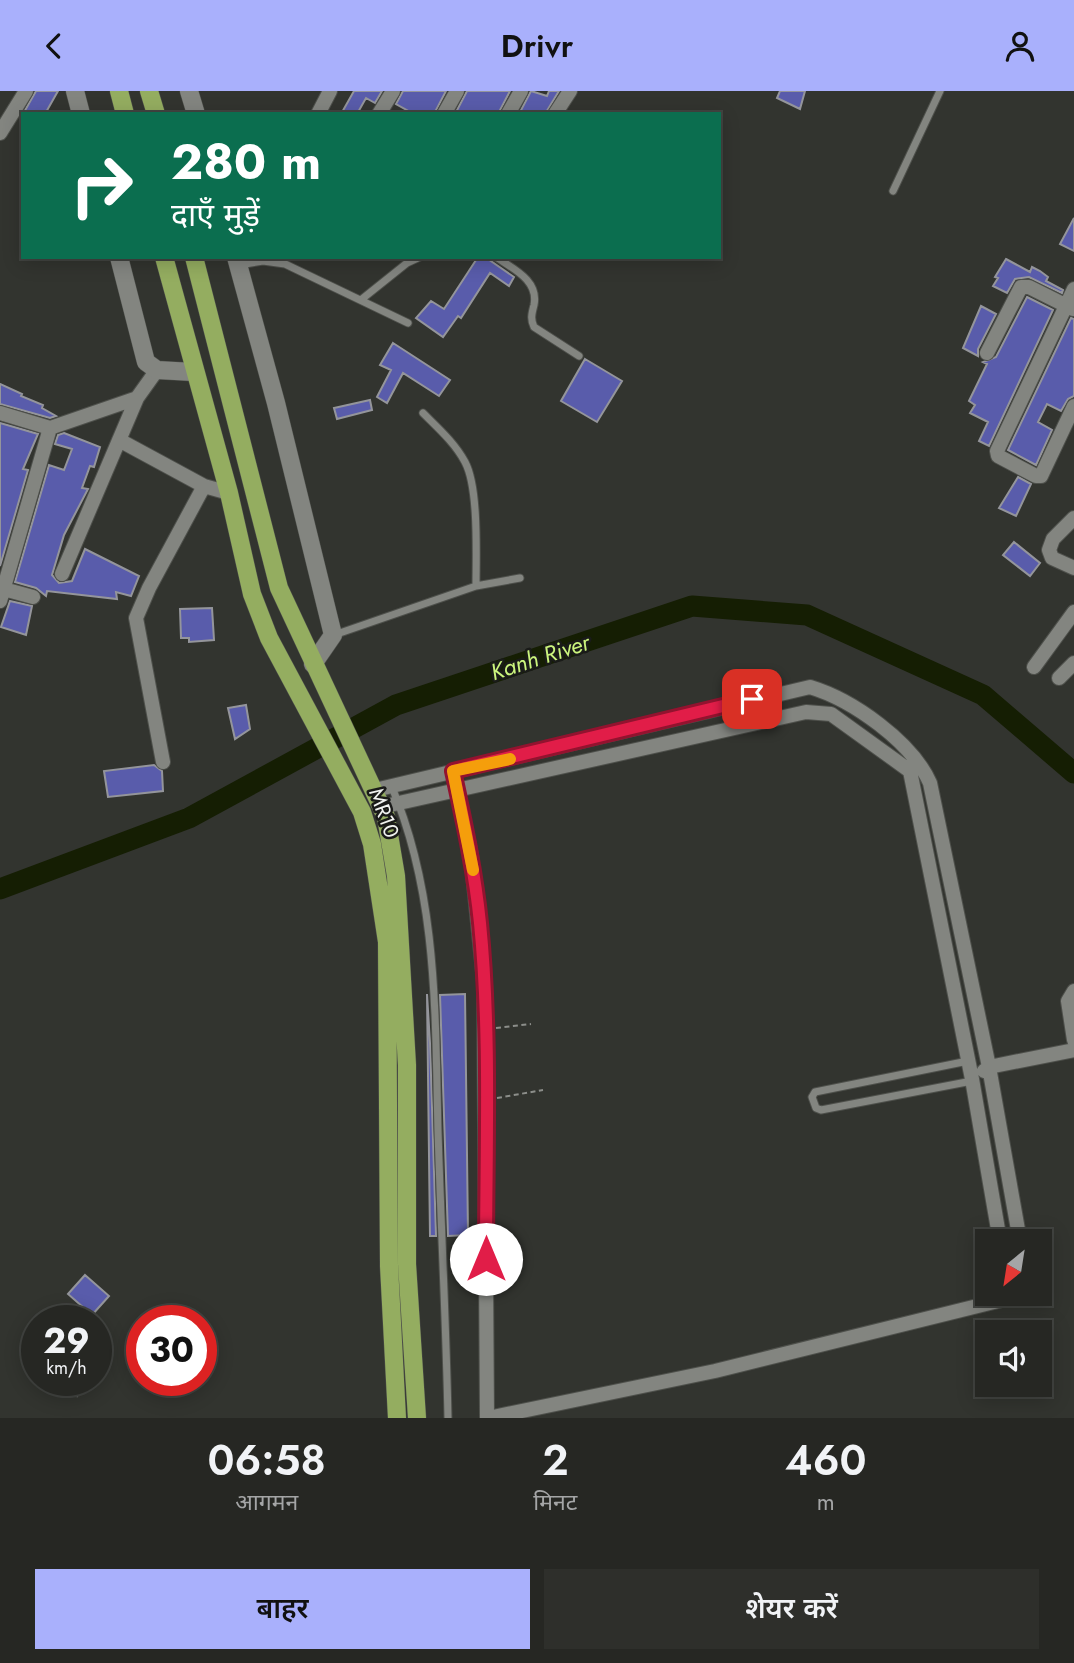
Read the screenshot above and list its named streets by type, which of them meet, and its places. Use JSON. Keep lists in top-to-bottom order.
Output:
{
  "streets": {
    "main road": ["MR10"]
  },
  "water": ["Kanh River"],
  "north": "bottom left",
  "page": {
    "header": "Drivr",
    "turn": ["280 m", "दाएँ मुड़ें"],
    "speed": "29 km/h",
    "limit": "30",
    "eta": [
      "06:58",
      "आगमन",
      "2",
      "मिनट",
      "460",
      "m"
    ],
    "buttons": ["बाहर", "शेयर करें"]
  }
}
